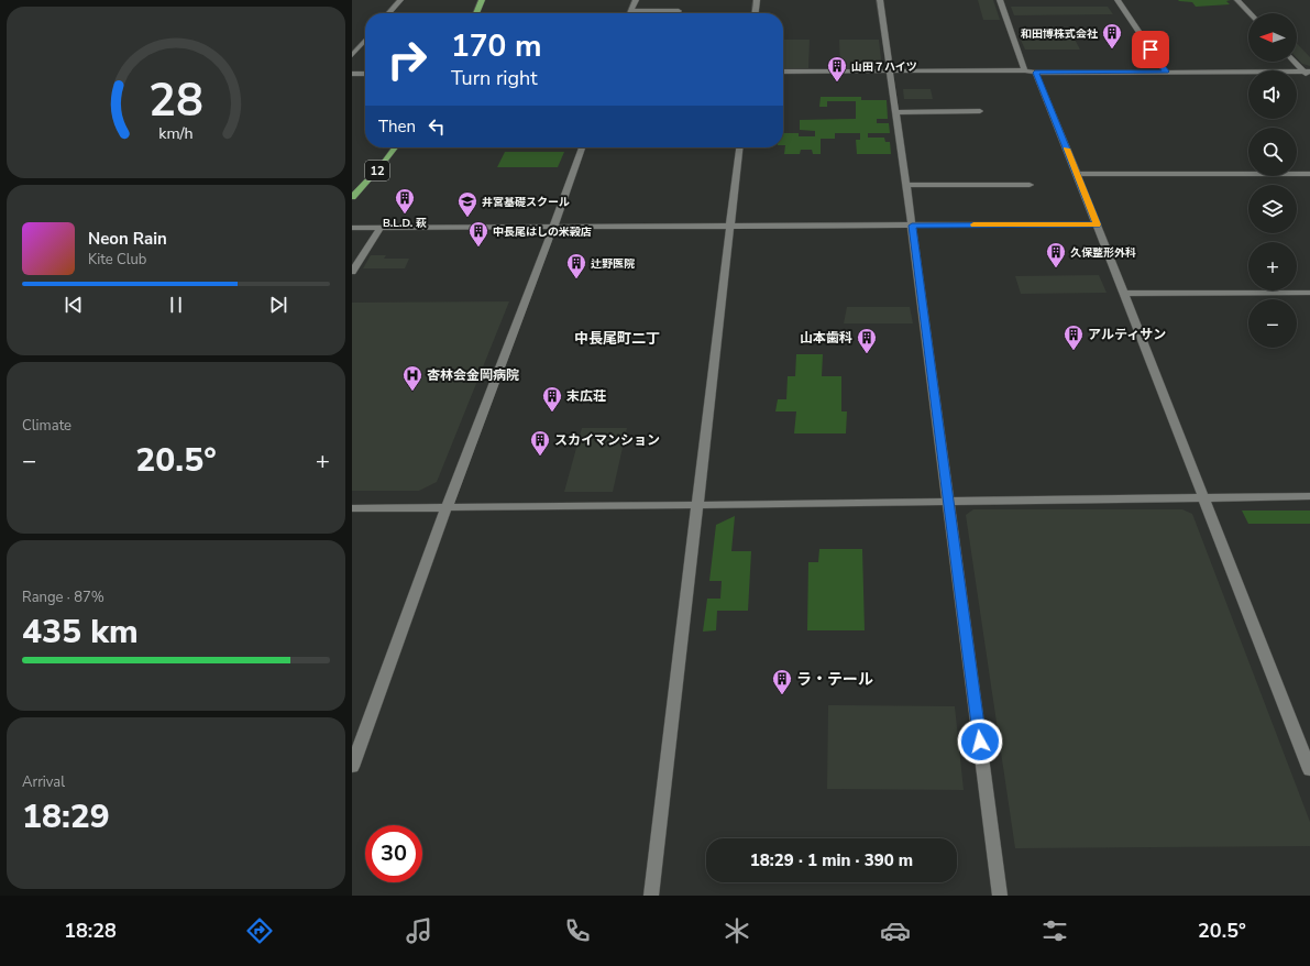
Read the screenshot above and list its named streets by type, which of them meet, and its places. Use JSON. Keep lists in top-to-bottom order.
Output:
{
  "streets": {
    "main road": ["12"]
  },
  "districts": ["中長尾町二丁"],
  "places": {
    "building": [
      "和田博株式会社",
      "山田７ハイツ",
      "B.L.D. 萩",
      "中長尾はしの米穀店",
      "久保整形外科",
      "辻野医院",
      "アルティサン",
      "山本歯科",
      "末広荘",
      "スカイマンション",
      "ラ・テール"
    ],
    "school or university": ["井宮基礎スクール"],
    "hospital": ["杏林会金岡病院"]
  },
  "north": "left",
  "page": {
    "map_buttons": ["+", "−"],
    "turn": ["170 m", "Turn right"],
    "then": "Then",
    "song": ["Neon Rain", "Kite Club"],
    "tile": [
      "Climate",
      ["Range · 87%", "435 km"],
      ["Arrival", "18:29"]
    ],
    "heat": ["−", "20.5°", "+"],
    "limit": "30",
    "trip": "18:29 · 1 min · 390 m",
    "tabs": ["18:28", "20.5°"],
    "gauge": ["28", "km/h"]
  }
}
